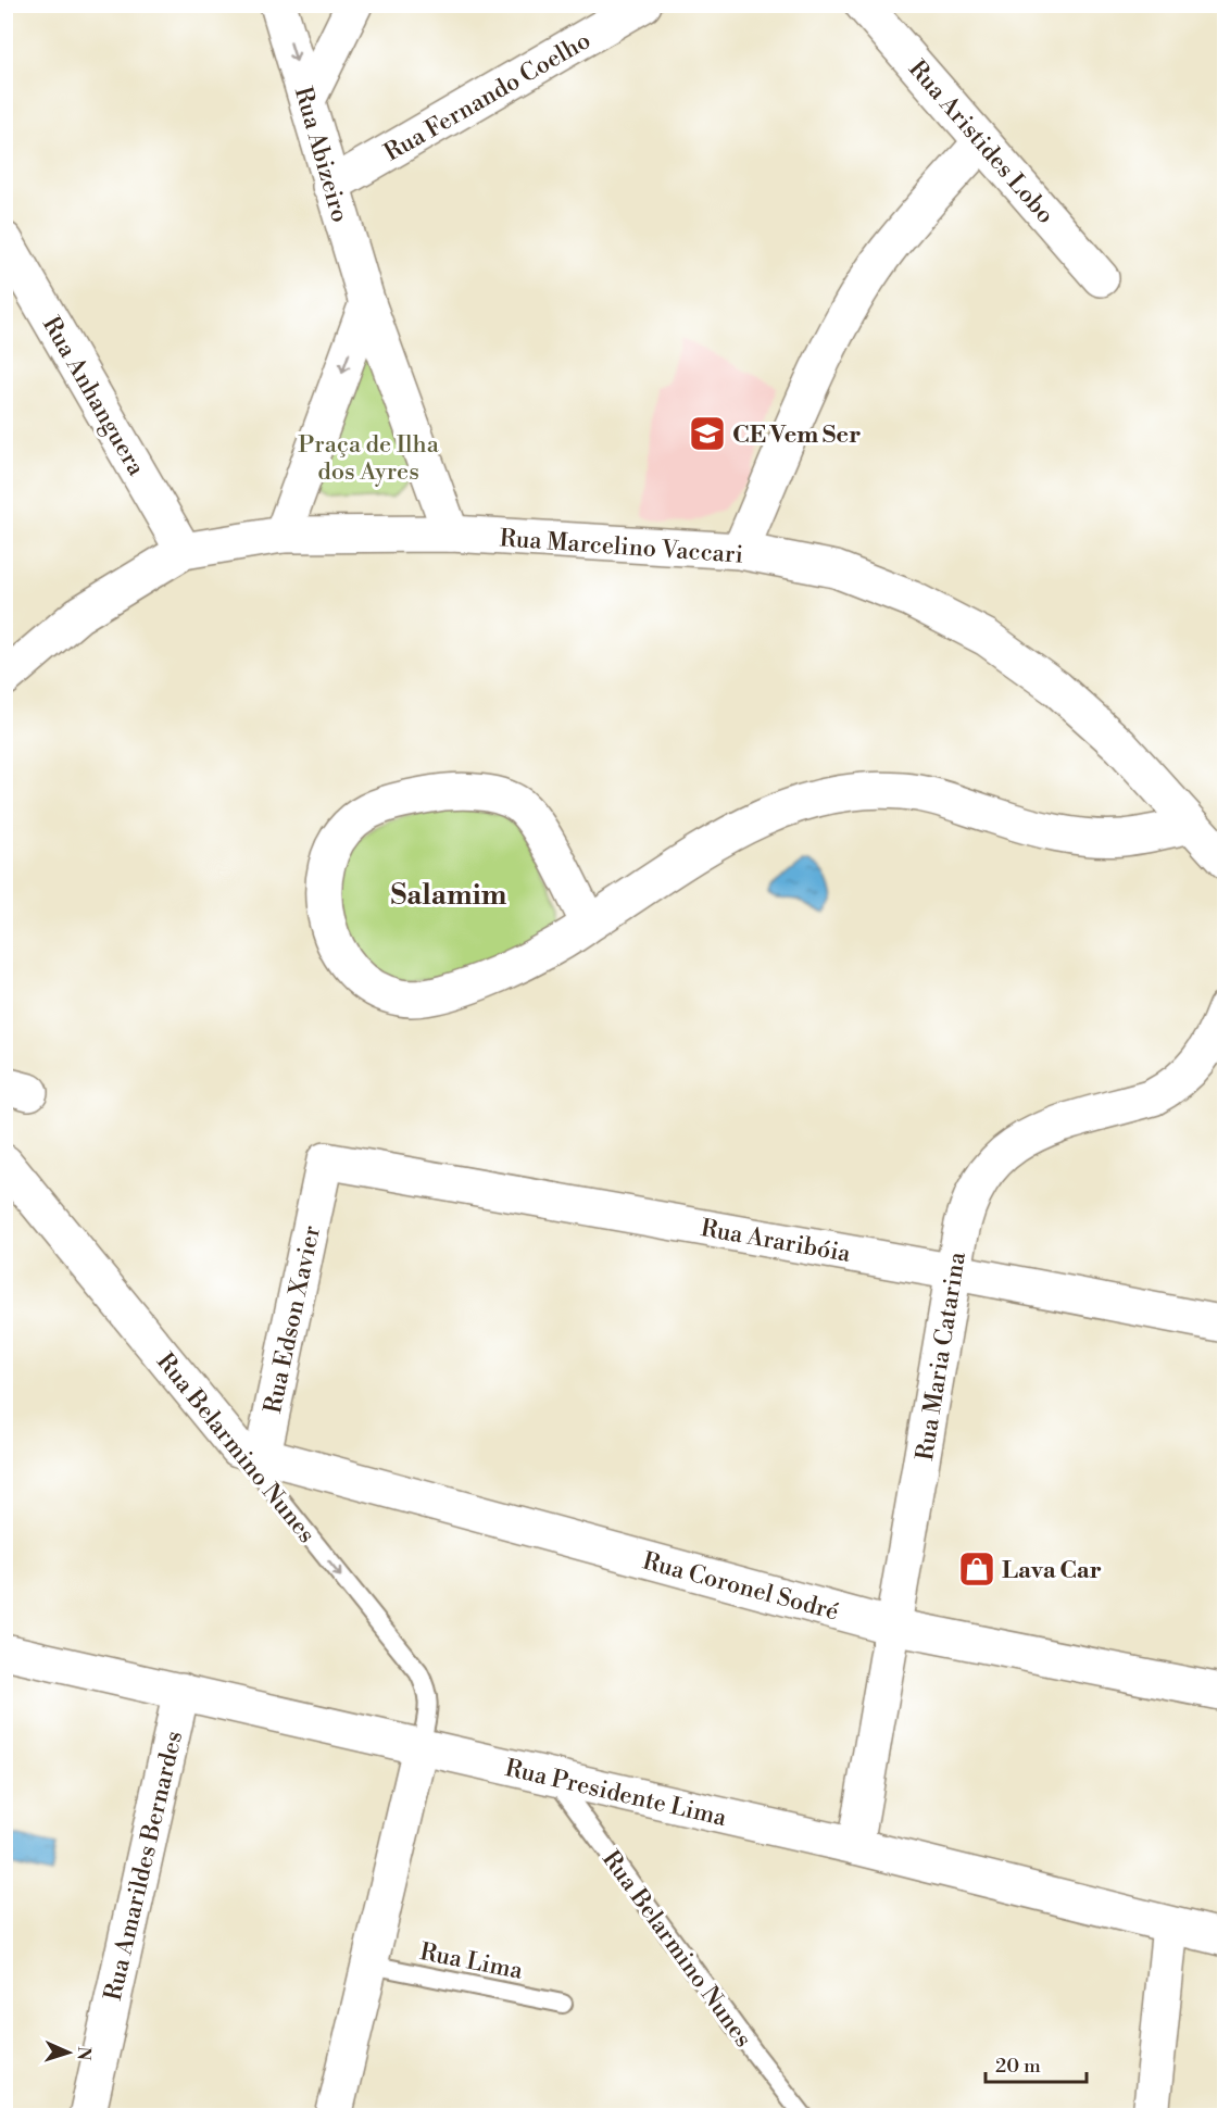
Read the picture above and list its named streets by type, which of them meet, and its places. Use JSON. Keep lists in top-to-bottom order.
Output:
{
  "streets": {
    "street": [
      "Rua Fernando Coelho",
      "Rua Aristides Lobo",
      "Rua Abizeiro",
      "Rua Anhanguera",
      "Rua Marcelino Vaccari",
      "Rua Araribóia",
      "Rua Edson Xavier",
      "Rua Maria Catarina",
      "Rua Belarmino Nunes",
      "Rua Coronel Sodré",
      "Rua Presidente Lima",
      "Rua Amarildes Bernardes"
    ],
    "lane": ["Rua Lima"]
  },
  "crossings": [
    ["Rua Fernando Coelho", "Rua Abizeiro"],
    ["Rua Abizeiro", "Rua Marcelino Vaccari"],
    ["Rua Anhanguera", "Rua Marcelino Vaccari"],
    ["Rua Araribóia", "Rua Edson Xavier"],
    ["Rua Araribóia", "Rua Maria Catarina"],
    ["Rua Edson Xavier", "Rua Belarmino Nunes"],
    ["Rua Edson Xavier", "Rua Coronel Sodré"],
    ["Rua Maria Catarina", "Rua Coronel Sodré"],
    ["Rua Maria Catarina", "Rua Presidente Lima"],
    ["Rua Belarmino Nunes", "Rua Coronel Sodré"],
    ["Rua Belarmino Nunes", "Rua Presidente Lima"],
    ["Rua Presidente Lima", "Rua Amarildes Bernardes"]
  ],
  "districts": ["Salamim"],
  "parks": ["Praça de Ilha dos Ayres"],
  "places": {
    "school or university": ["CE Vem Ser"],
    "shop": ["Lava Car"]
  },
  "scale_bar": "20 m",
  "north": "right"
}
